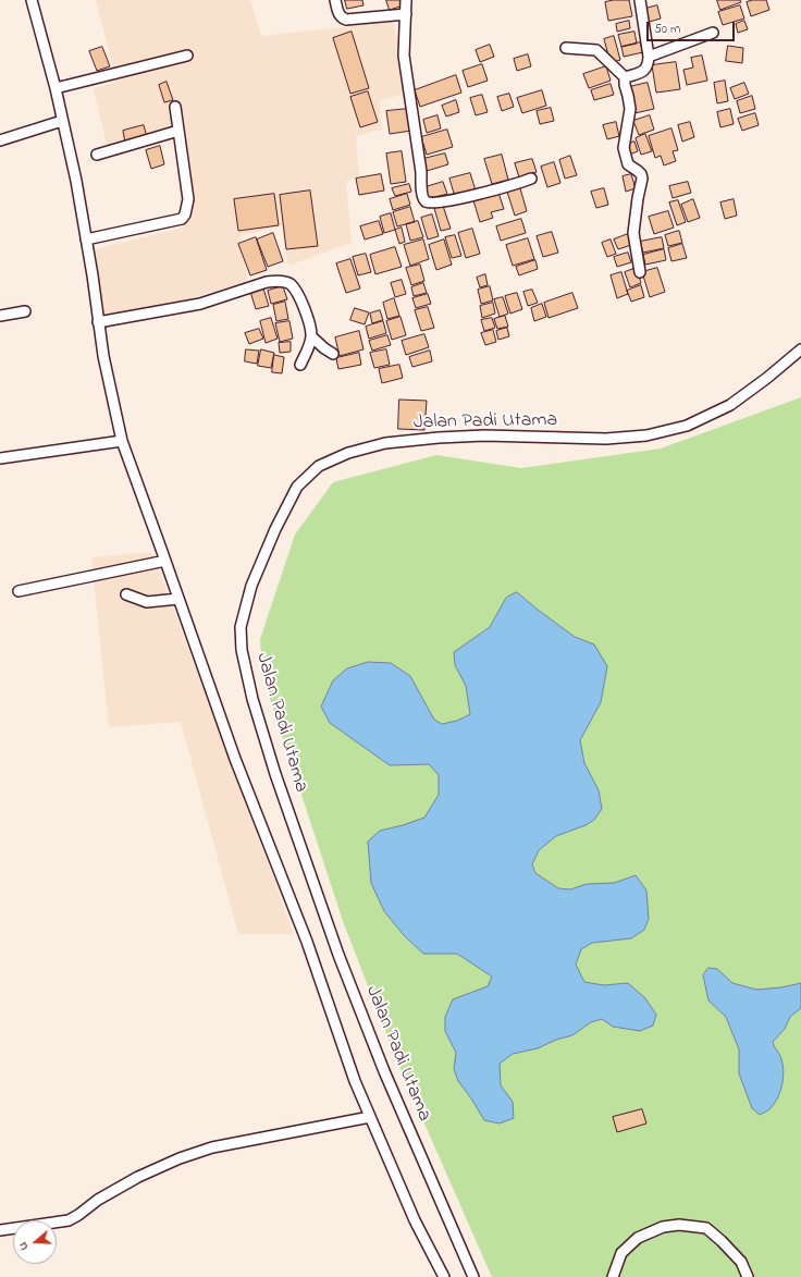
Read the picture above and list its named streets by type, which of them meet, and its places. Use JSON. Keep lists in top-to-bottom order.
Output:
{
  "streets": {
    "street": ["Jalan Padi Utama"]
  },
  "scale_bar": "50 m",
  "north": "left"
}
